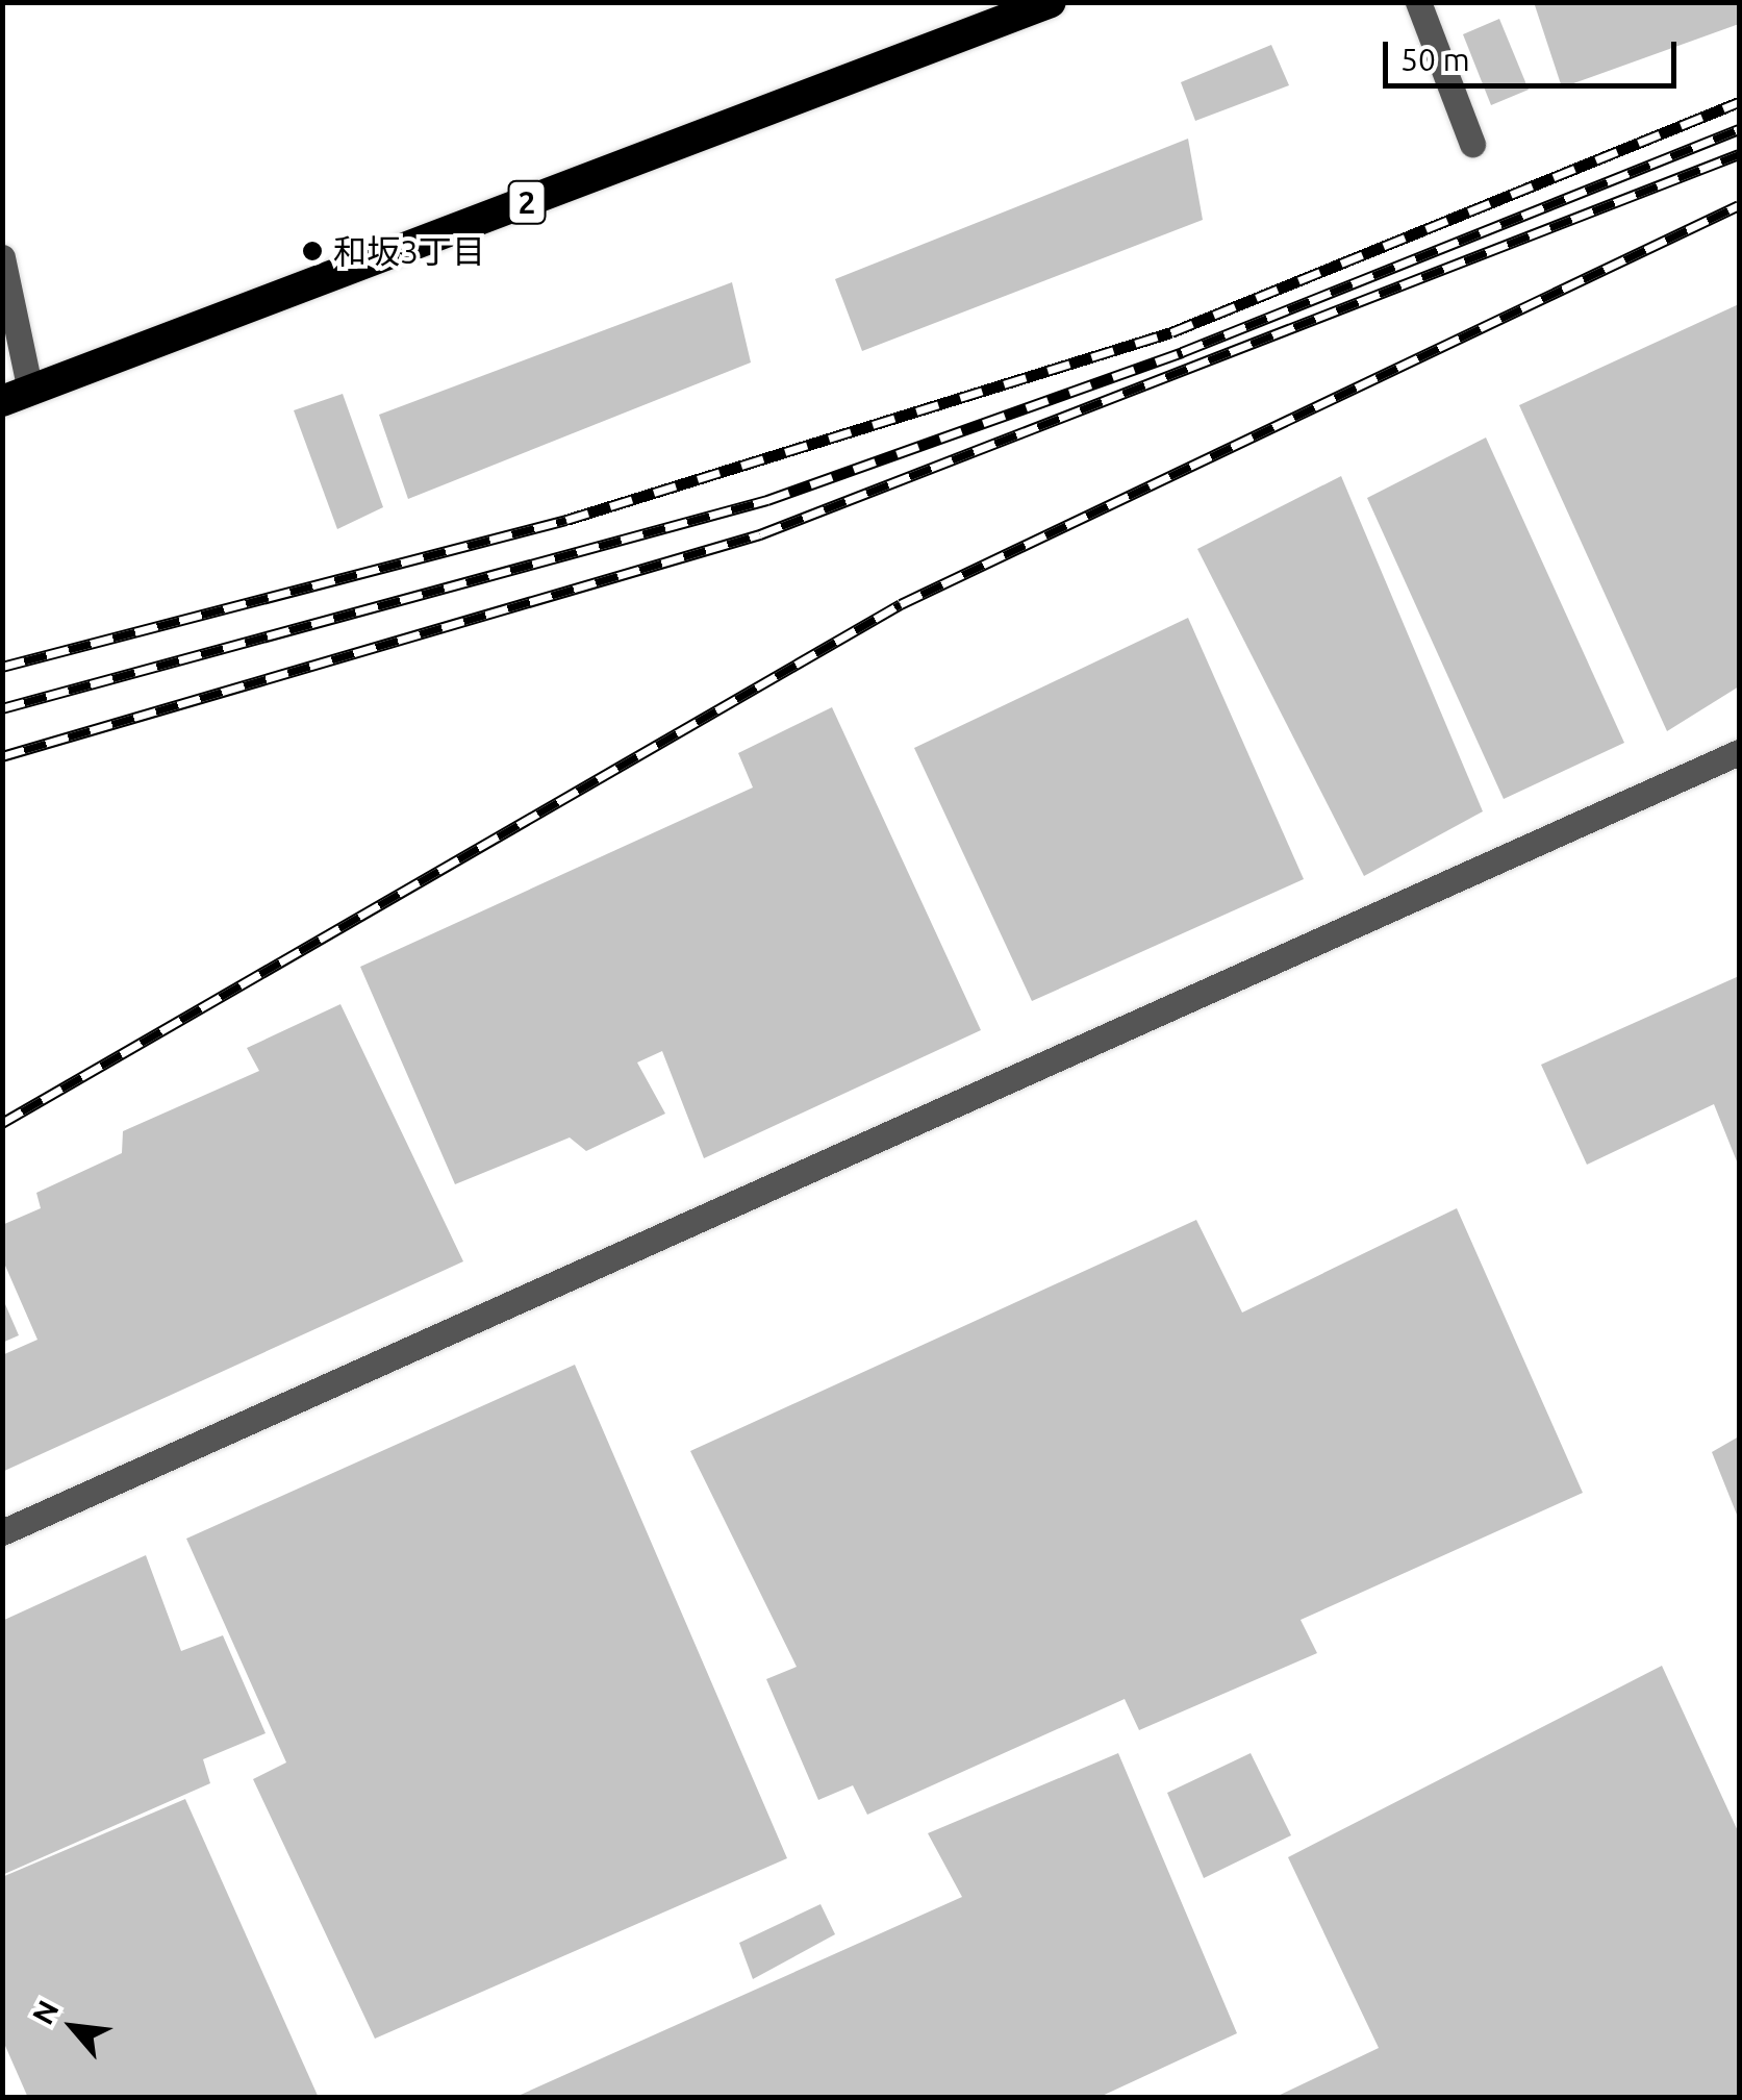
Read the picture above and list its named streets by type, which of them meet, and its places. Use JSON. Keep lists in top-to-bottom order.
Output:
{
  "streets": {
    "highway": ["2"]
  },
  "places": ["和坂3丁目"],
  "scale_bar": "50 m",
  "north": "top left"
}
